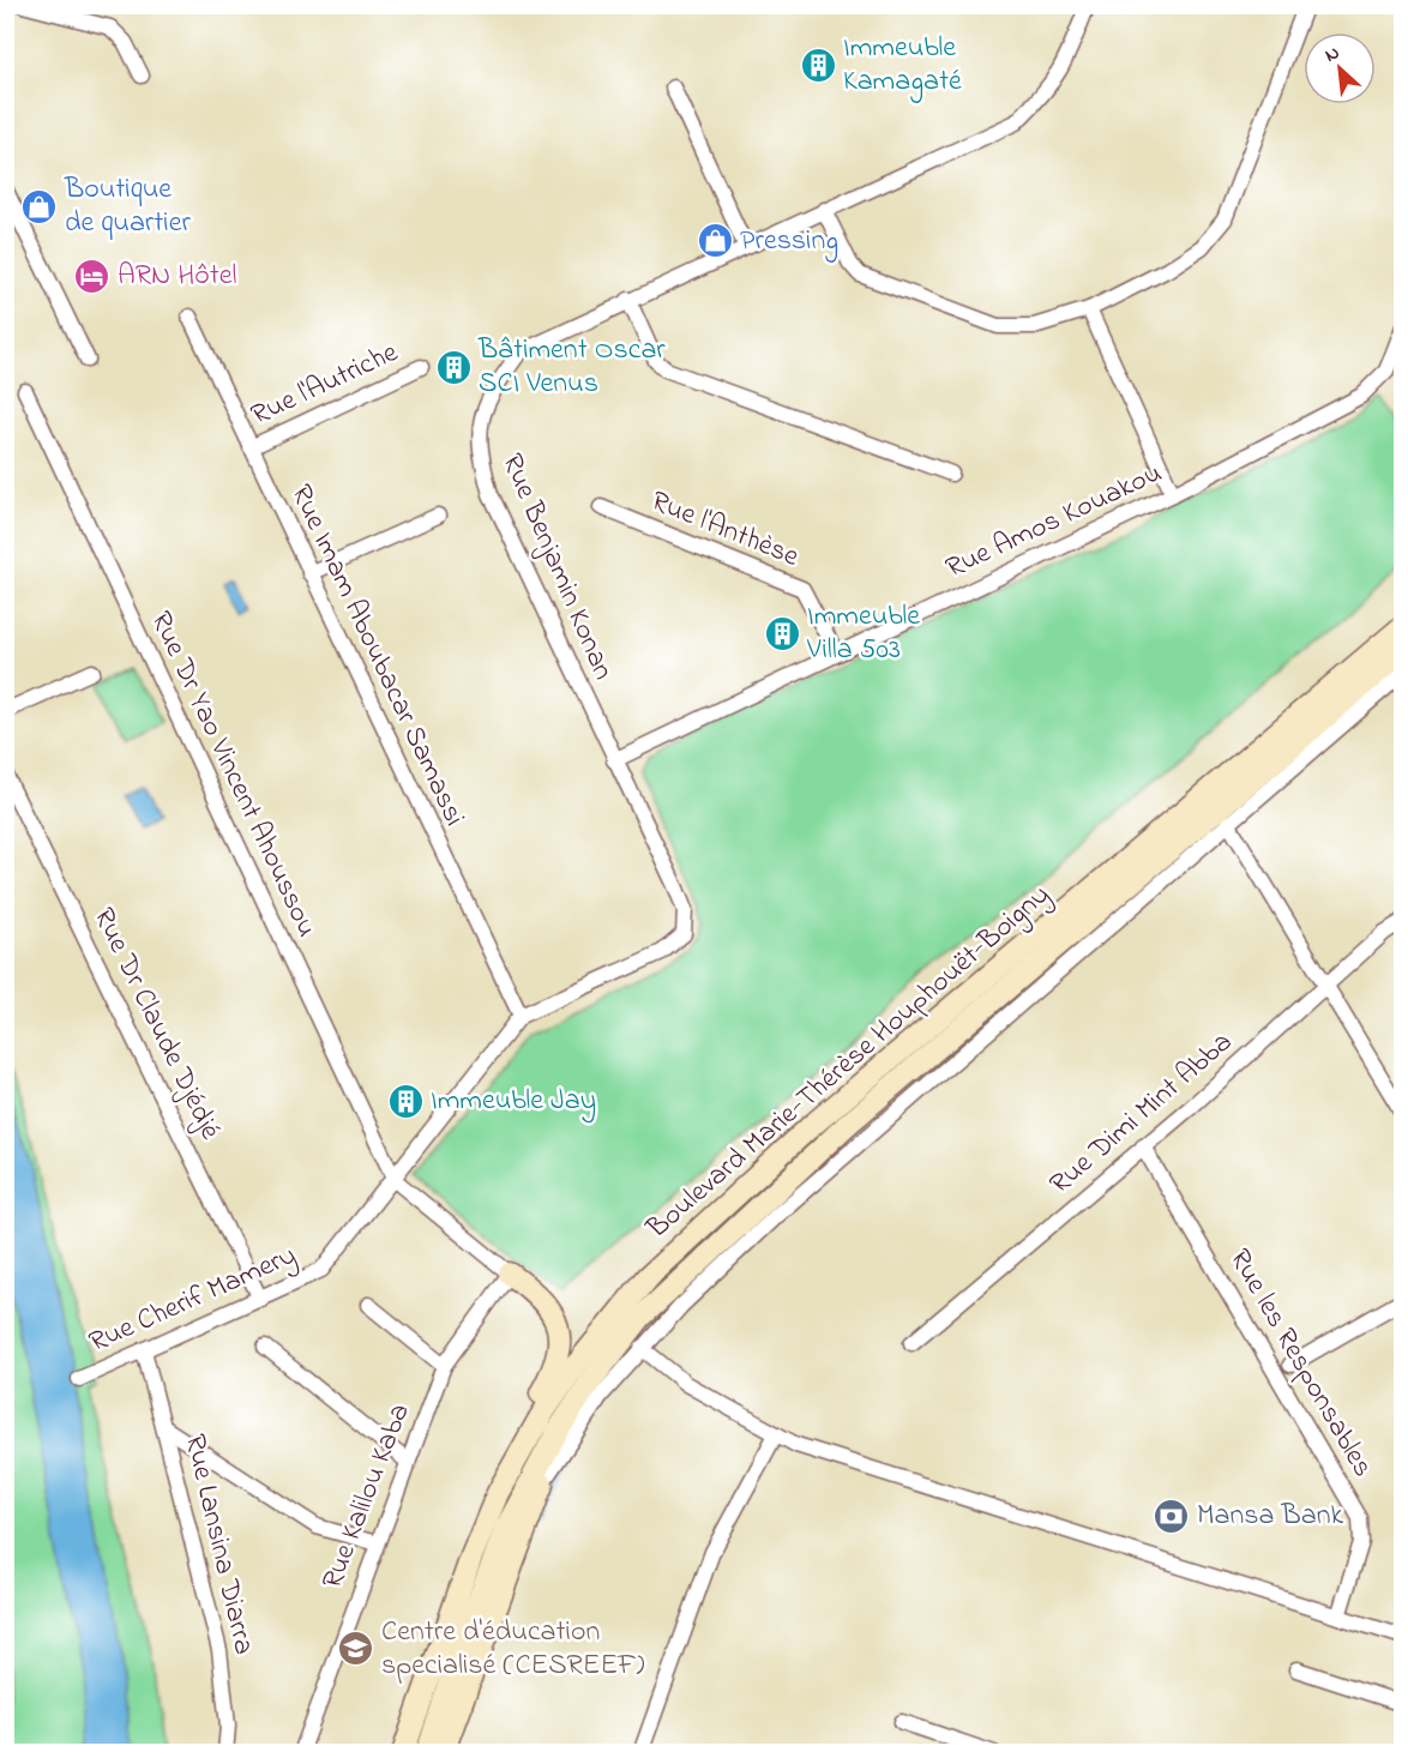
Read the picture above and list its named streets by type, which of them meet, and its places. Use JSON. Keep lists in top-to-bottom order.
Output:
{
  "streets": {
    "main road": ["Boulevard Marie-Thérèse Houphouët-Boigny"],
    "street": [
      "Rue l'Autriche",
      "Rue Amos Kouakou",
      "Rue l'Anthèse",
      "Rue Benjamin Konan",
      "Rue Imam Aboubacar Samassi",
      "Rue Dr Yao Vincent Ahoussou",
      "Rue Dr Claude Djédjé",
      "Rue Dimi Mint Abba",
      "Rue Cherif Mamery",
      "Rue les Responsables",
      "Rue Kalilou Kaba",
      "Rue Lansina Diarra"
    ]
  },
  "crossings": [
    ["Rue l'Autriche", "Rue Imam Aboubacar Samassi"],
    ["Rue Amos Kouakou", "Rue l'Anthèse"],
    ["Rue Amos Kouakou", "Rue Benjamin Konan"],
    ["Rue Amos Kouakou", "Rue Cherif Mamery"],
    ["Rue Benjamin Konan", "Rue Cherif Mamery"],
    ["Rue Imam Aboubacar Samassi", "Rue Cherif Mamery"],
    ["Rue Dr Yao Vincent Ahoussou", "Rue Cherif Mamery"],
    ["Rue Dr Claude Djédjé", "Rue Cherif Mamery"],
    ["Rue Dimi Mint Abba", "Rue les Responsables"],
    ["Rue Cherif Mamery", "Rue Lansina Diarra"]
  ],
  "places": {
    "building": [
      "Immeuble Kamagaté",
      "Bâtiment Oscar SCI Venus",
      "Immeuble Villa 503",
      "Immeuble Jay"
    ],
    "shop": ["Boutique de quartier", "Pressing"],
    "hotel": ["ARN Hôtel"],
    "bank": ["Mansa Bank"],
    "school or university": ["Centre d'éducation specialisé (CESREEF)"]
  },
  "north": "top left"
}
